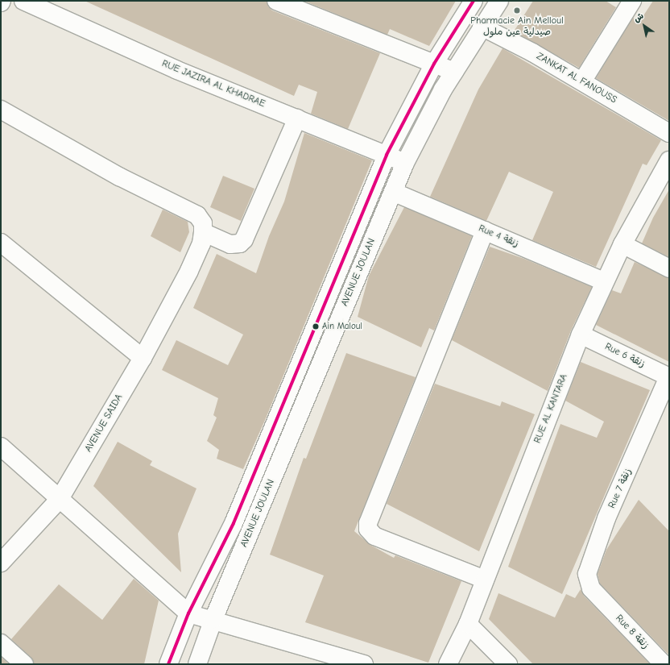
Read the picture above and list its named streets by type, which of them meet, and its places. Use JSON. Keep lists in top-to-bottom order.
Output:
{
  "streets": {
    "street": [
      "ZANKAT AL FANOUSS",
      "RUE JAZIRA AL KHADRAE",
      "Rue 4 زنقة",
      "AVENUE JOULAN",
      "Rue 6 زنقة",
      "RUE AL KANTARA",
      "AVENUE SAIDA",
      "Rue 7 زنقة",
      "Rue 8 زنقة"
    ]
  },
  "crossings": [
    ["ZANKAT AL FANOUSS", "AVENUE JOULAN"],
    ["RUE JAZIRA AL KHADRAE", "AVENUE JOULAN"],
    ["Rue 4 زنقة", "AVENUE JOULAN"],
    ["Rue 4 زنقة", "RUE AL KANTARA"],
    ["Rue 6 زنقة", "RUE AL KANTARA"],
    ["Rue 6 زنقة", "Rue 7 زنقة"],
    ["Rue 7 زنقة", "Rue 8 زنقة"]
  ],
  "places": ["Pharmacie Ain Melloul صيدلية عين ملول", "Ain Maloul"],
  "north": "top left"
}
